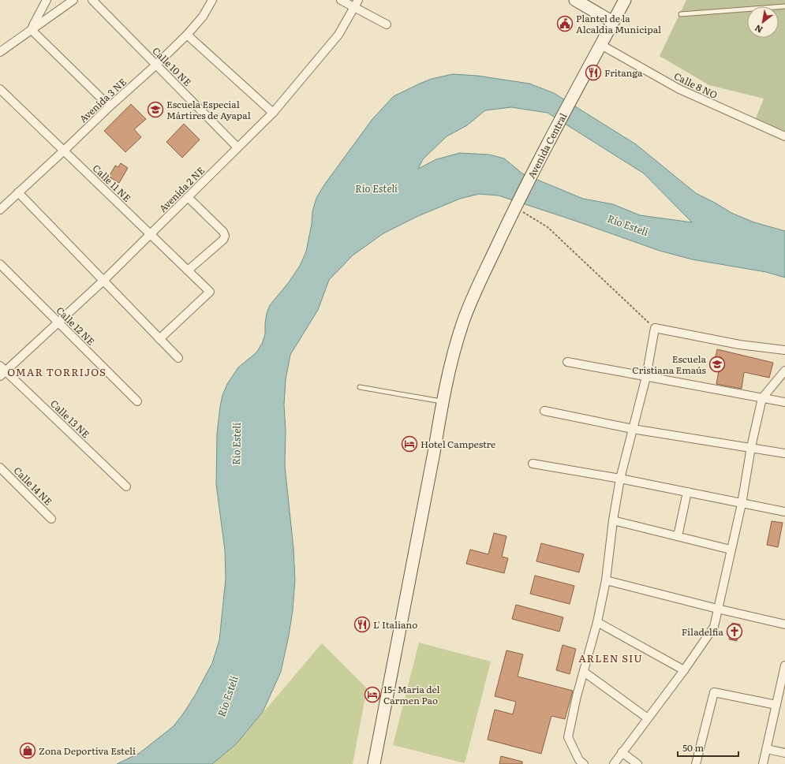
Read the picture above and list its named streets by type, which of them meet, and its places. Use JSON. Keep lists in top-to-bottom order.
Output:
{
  "streets": {
    "street": [
      "Calle 10 NE",
      "Calle 8 NO",
      "Avenida 3 NE",
      "Avenida Central",
      "Calle 11 NE",
      "Avenida 2 NE",
      "Calle 12 NE",
      "Calle 13 NE",
      "Calle 14 NE"
    ]
  },
  "crossings": [
    ["Calle 10 NE", "Avenida 3 NE"],
    ["Calle 10 NE", "Avenida 2 NE"],
    ["Calle 8 NO", "Avenida Central"],
    ["Avenida 3 NE", "Calle 11 NE"],
    ["Calle 11 NE", "Avenida 2 NE"],
    ["Avenida 2 NE", "Calle 12 NE"],
    ["Avenida 2 NE", "Calle 13 NE"]
  ],
  "districts": ["OMAR TORRIJOS", "ARLEN SIU"],
  "water": ["Río Estelí"],
  "places": {
    "public building": ["Plantel de la Alcaldia Municipal"],
    "restaurant": ["Fritanga", "L' Italiano"],
    "school or university": ["Escuela Especial Mártires de Ayapal", "Escuela Cristiana Emaús"],
    "hotel": ["Hotel Campestre", "15- María del Carmen Pao"],
    "church": ["Filadelfia"],
    "shop": ["Zona Deportiva Estelí"]
  },
  "scale_bar": "50 m",
  "north": "bottom left"
}
